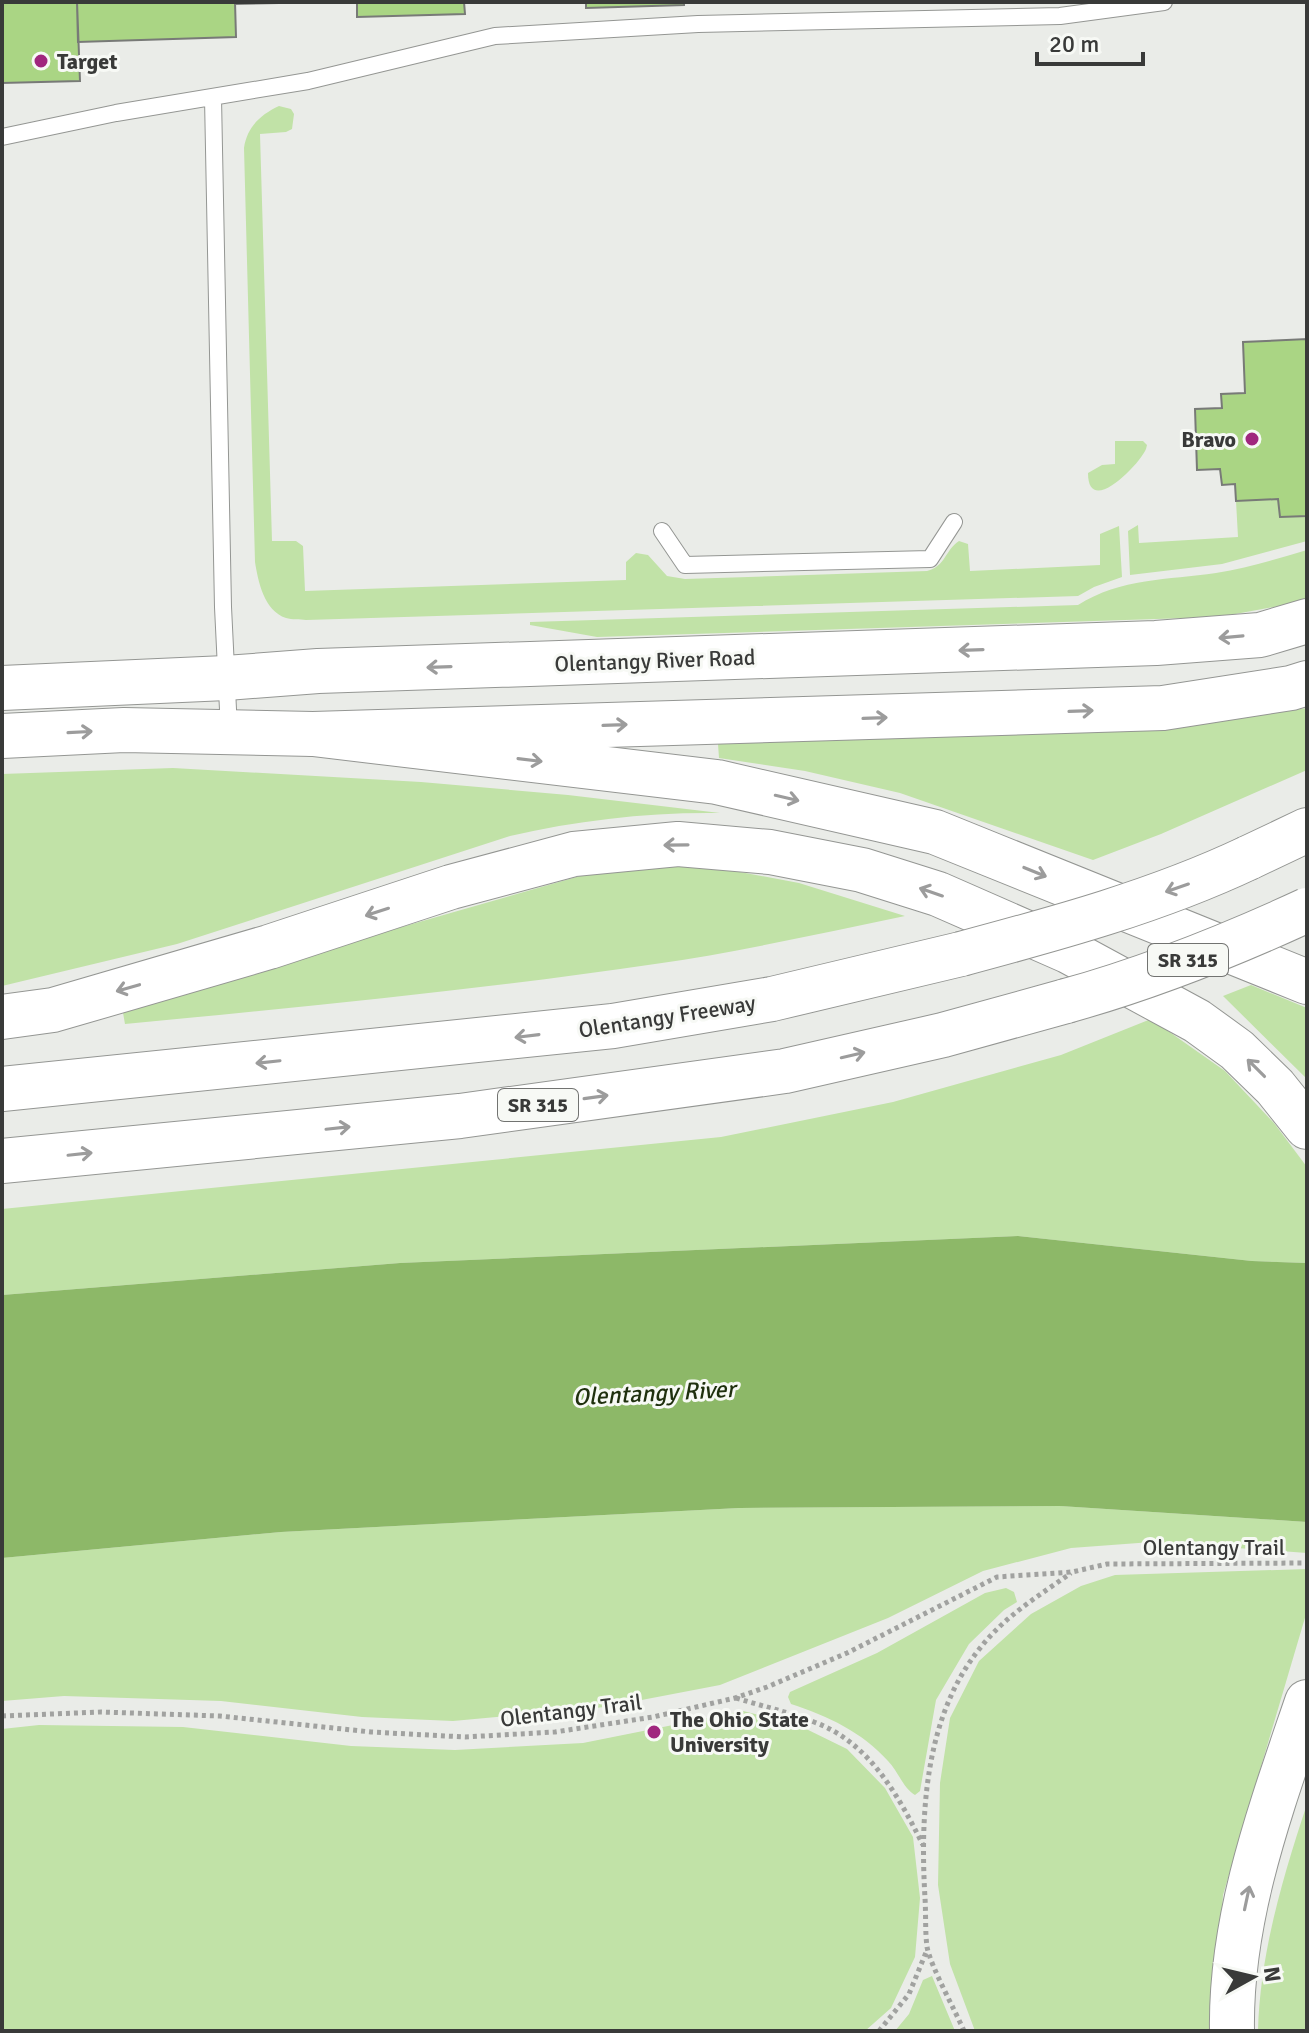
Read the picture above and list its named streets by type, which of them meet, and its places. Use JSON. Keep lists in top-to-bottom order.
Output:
{
  "streets": {
    "main road": ["Olentangy River Road", "SR 315", "Olentangy Freeway"],
    "path": ["Olentangy Trail"]
  },
  "water": ["Olentangy River"],
  "places": ["Target", "Bravo", "The Ohio State University"],
  "scale_bar": "20 m",
  "north": "right"
}
